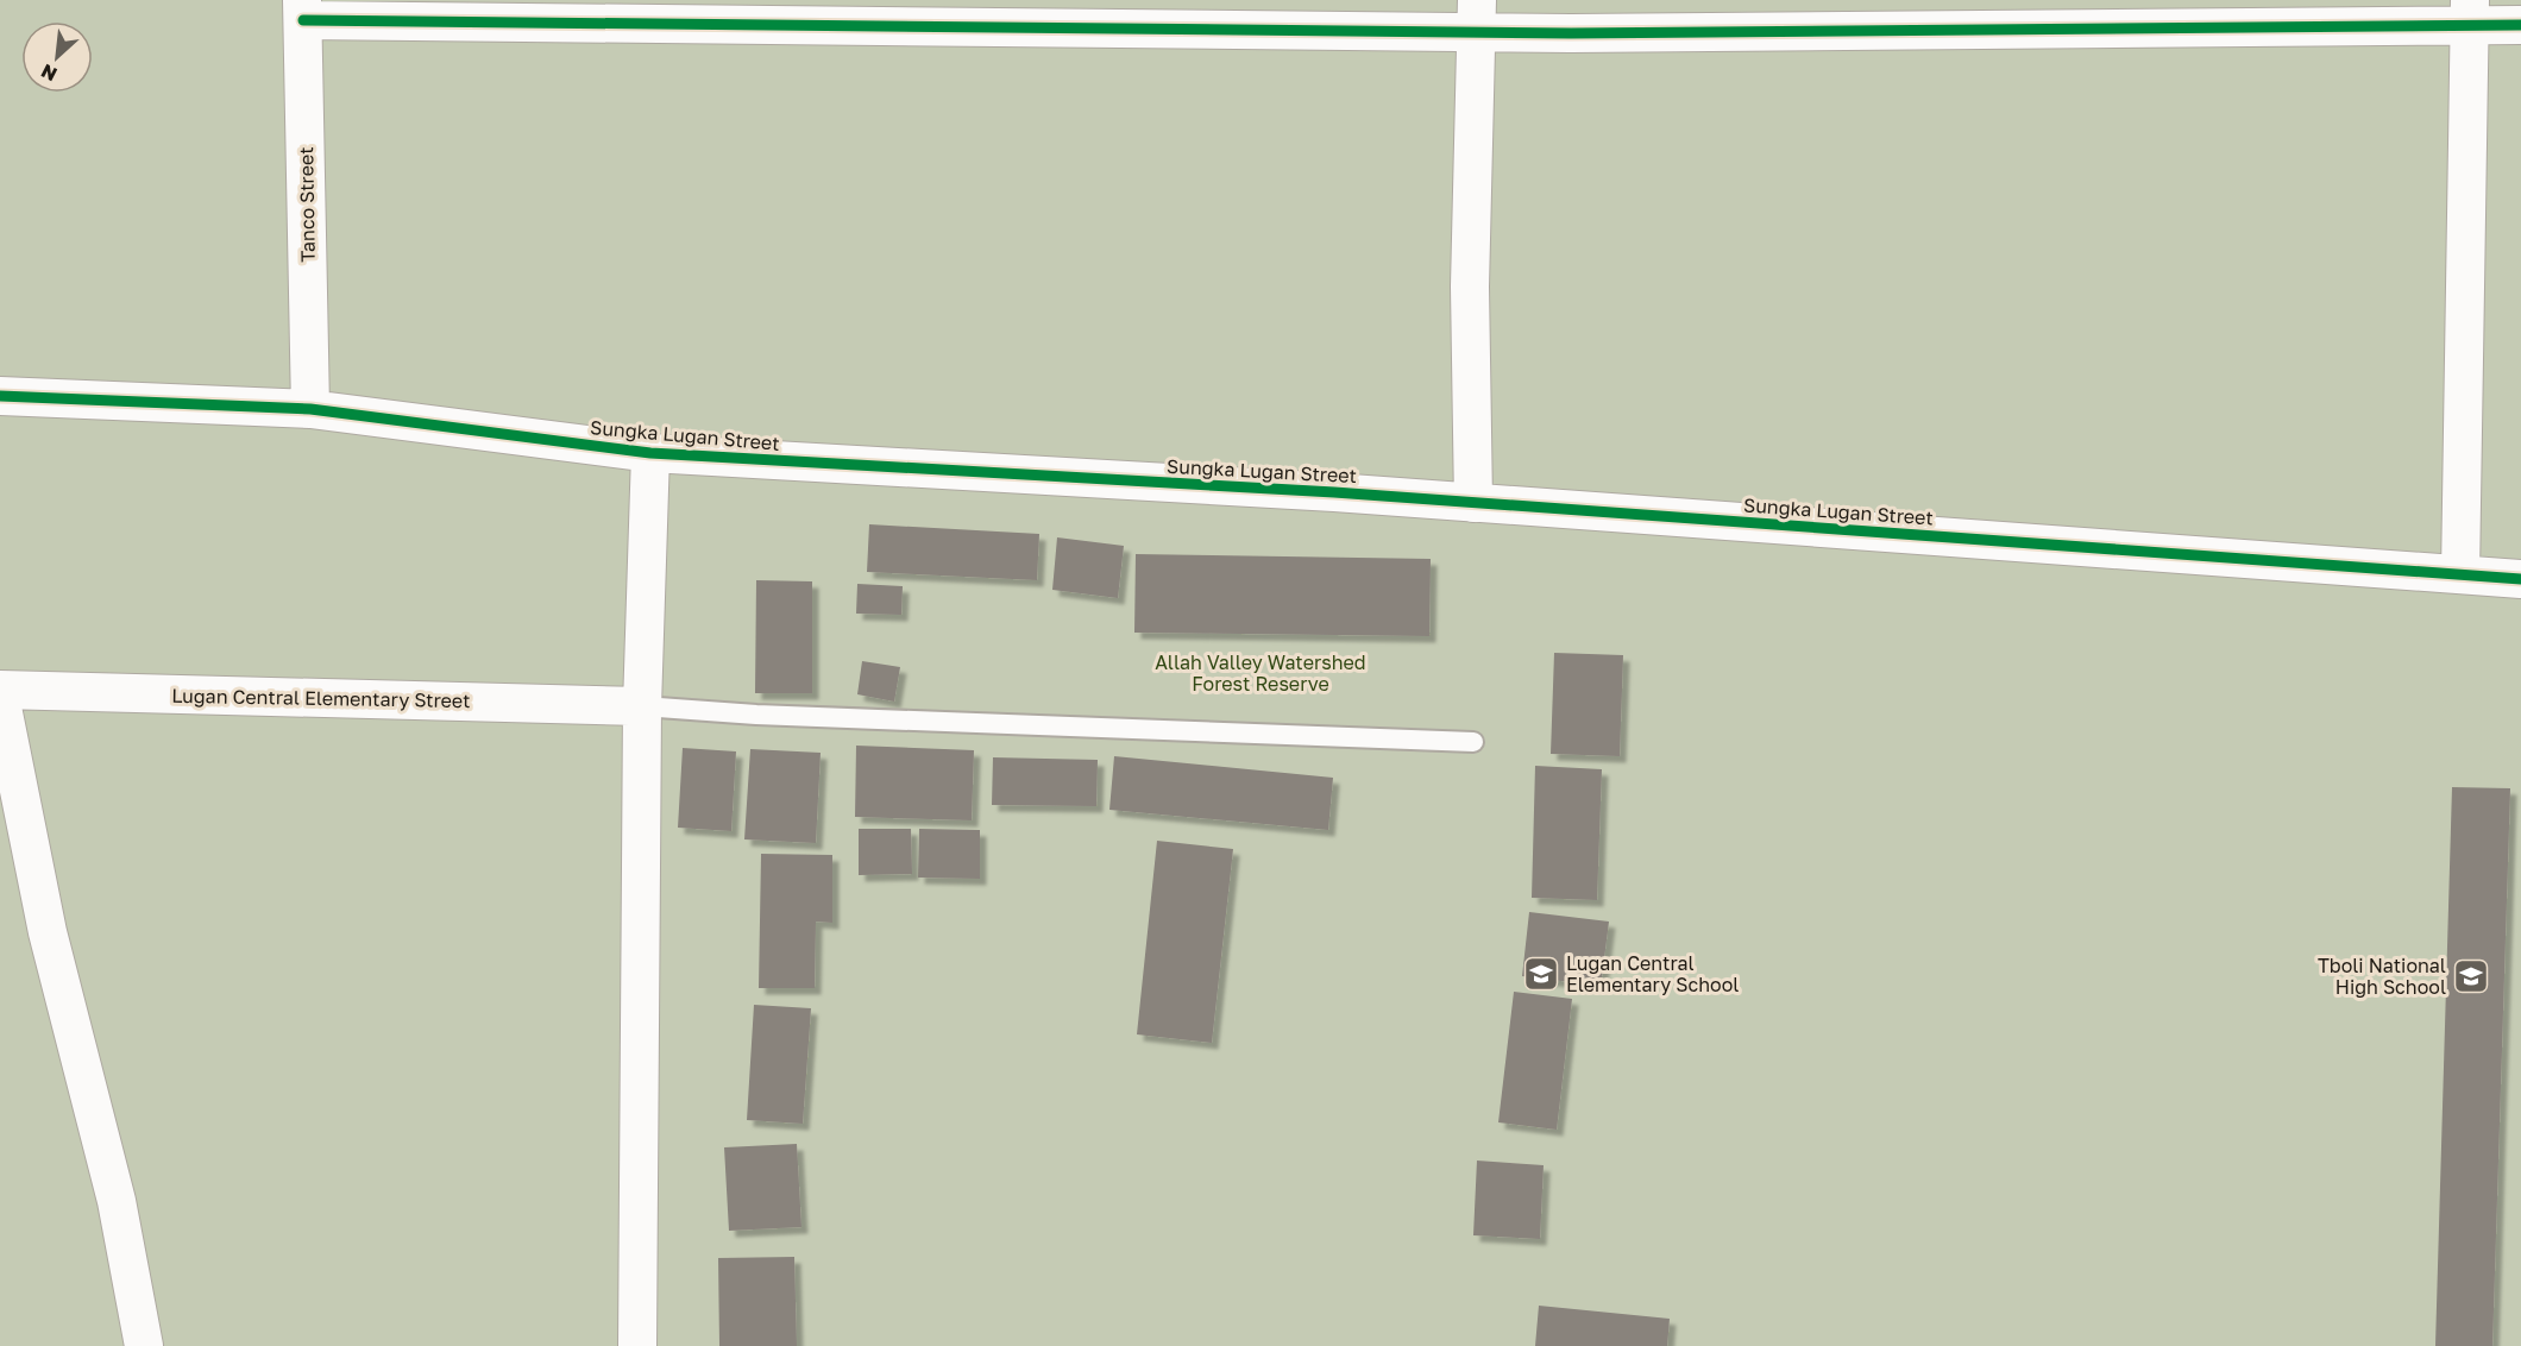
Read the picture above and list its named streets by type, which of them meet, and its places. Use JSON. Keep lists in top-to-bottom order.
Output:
{
  "streets": {
    "street": ["Tanco Street", "Sungka Lugan Street", "Lugan Central Elementary Street"]
  },
  "crossings": [
    ["Tanco Street", "Sungka Lugan Street"]
  ],
  "parks": ["Allah Valley Watershed Forest Reserve"],
  "places": {
    "school or university": ["Lugan Central Elementary School", "Tboli National High School"]
  },
  "north": "bottom left"
}
